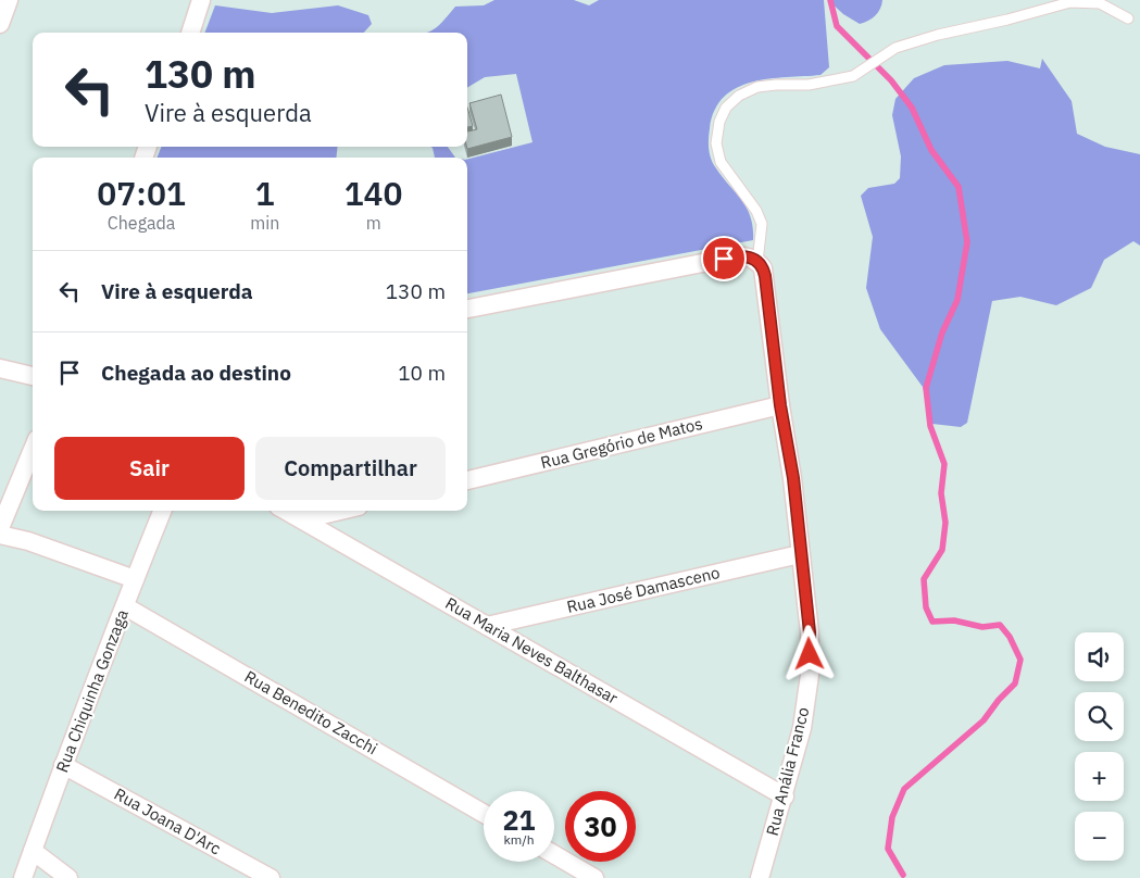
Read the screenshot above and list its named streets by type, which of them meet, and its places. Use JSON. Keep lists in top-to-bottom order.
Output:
{
  "streets": {
    "street": [
      "Rua Gregório de Matos",
      "Rua José Damasceno",
      "Rua Maria Neves Balthasar",
      "Rua Chiquinha Gonzaga",
      "Rua Benedito Zacchi",
      "Rua Anália Franco",
      "Rua Joana D'Arc"
    ]
  },
  "crossings": [
    ["Rua Gregório de Matos", "Rua Anália Franco"],
    ["Rua José Damasceno", "Rua Maria Neves Balthasar"],
    ["Rua José Damasceno", "Rua Anália Franco"],
    ["Rua Maria Neves Balthasar", "Rua Anália Franco"],
    ["Rua Chiquinha Gonzaga", "Rua Benedito Zacchi"],
    ["Rua Chiquinha Gonzaga", "Rua Joana D'Arc"]
  ],
  "page": {
    "turn": ["130 m", "Vire à esquerda"],
    "eta": [
      "07:01",
      "Chegada",
      "1",
      "min",
      "140",
      "m"
    ],
    "list": [
      {
        "name": "Vire à esquerda",
        "value": "130 m"
      },
      {
        "name": "Chegada ao destino",
        "value": "10 m"
      }
    ],
    "buttons": ["Sair", "Compartilhar"],
    "map_buttons": ["+", "−"],
    "speed": "21 km/h",
    "limit": "30"
  }
}
